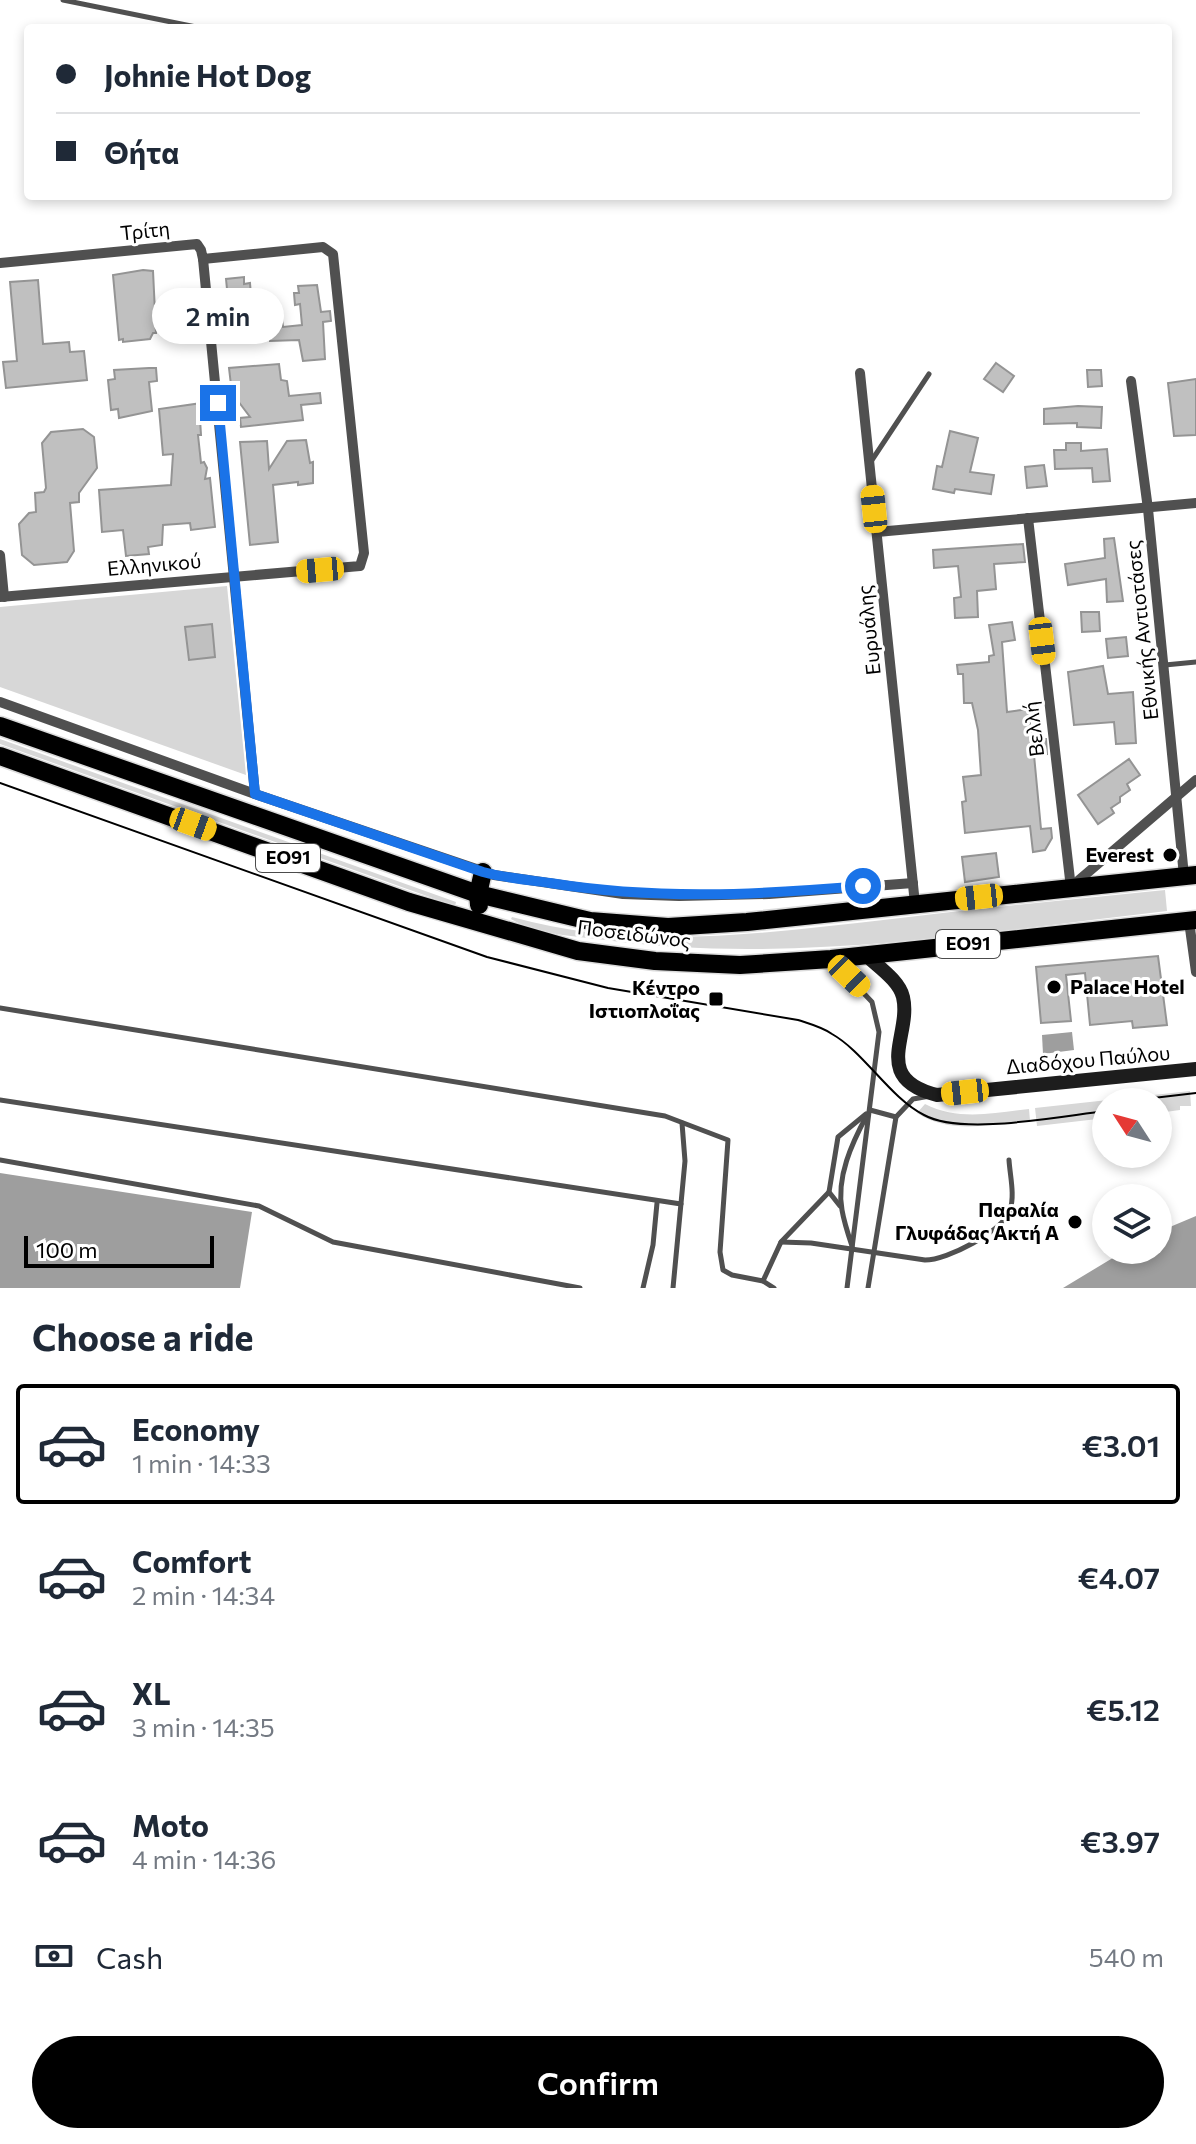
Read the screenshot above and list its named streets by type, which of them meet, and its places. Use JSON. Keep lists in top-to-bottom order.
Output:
{
  "streets": {
    "highway": ["ΕΟ91", "Ποσειδώνος"],
    "street": [
      "Τρίτη",
      "Ελληνικού",
      "Ευρυάλης",
      "Εθνικής Αντιοτάσες",
      "Βελλή",
      "Διαδόχου Παύλου"
    ]
  },
  "crossings": [
    ["Τρίτη", "Ελληνικού"],
    ["Ευρυάλης", "Ποσειδώνος"],
    ["Εθνικής Αντιοτάσες", "Ποσειδώνος"],
    ["Βελλή", "Ποσειδώνος"]
  ],
  "places": {
    "other": ["Everest", "Palace Hotel", "Παραλία Γλυφάδας Ακτή Α"],
    "transit": ["Κέντρο Ιστιοπλοΐας"]
  },
  "scale_bar": "100 m",
  "north": "top left",
  "page": {
    "banner": ["Johnie Hot Dog", "Θήτα"],
    "bubble": "2 min",
    "scale": "100 m",
    "heading": "Choose a ride",
    "list": [
      {
        "name": "Economy",
        "note": "1 min · 14:33",
        "value": "€3.01"
      },
      {
        "name": "Comfort",
        "note": "2 min · 14:34",
        "value": "€4.07"
      },
      {
        "name": "XL",
        "note": "3 min · 14:35",
        "value": "€5.12"
      },
      {
        "name": "Moto",
        "note": "4 min · 14:36",
        "value": "€3.97"
      }
    ],
    "pay": ["Cash", "540 m"],
    "buttons": "Confirm"
  }
}
